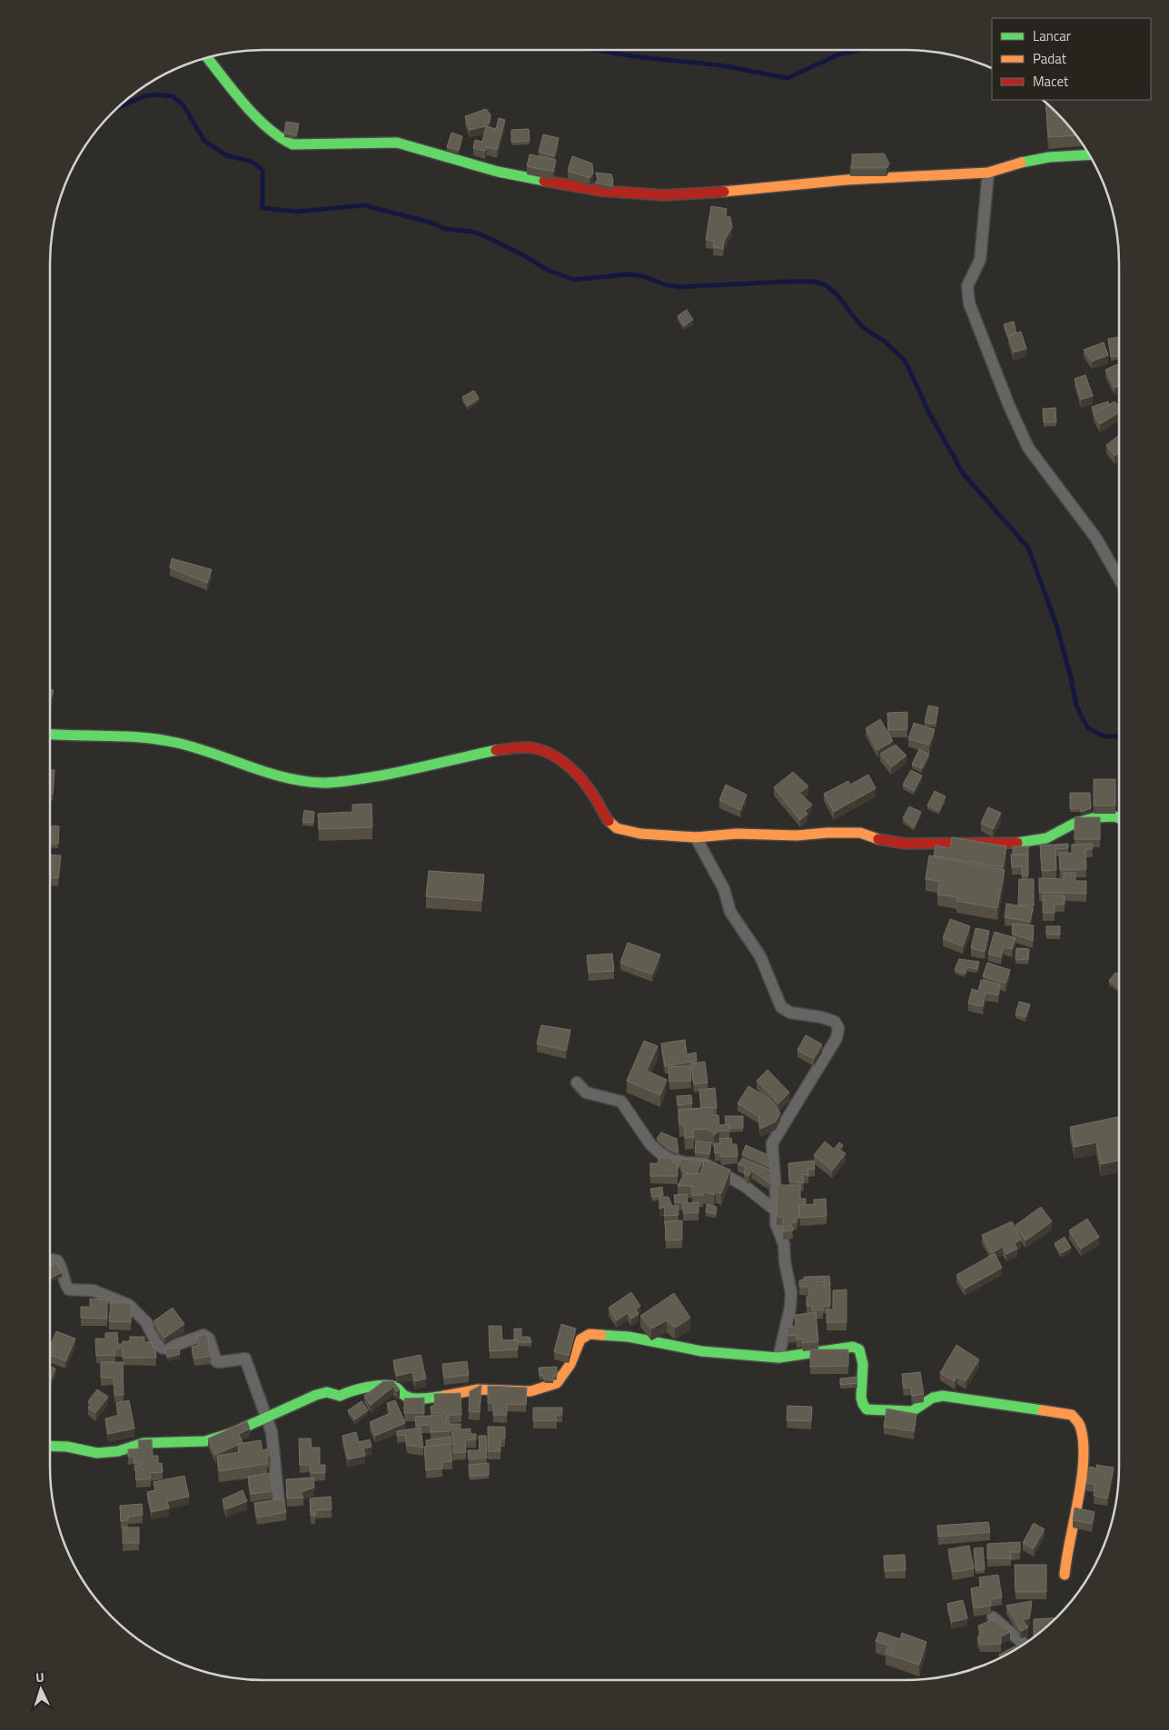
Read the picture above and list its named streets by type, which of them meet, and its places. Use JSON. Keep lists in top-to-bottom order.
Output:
{
  "legend": ["Lancar", "Padat", "Macet"],
  "north": "top"
}
